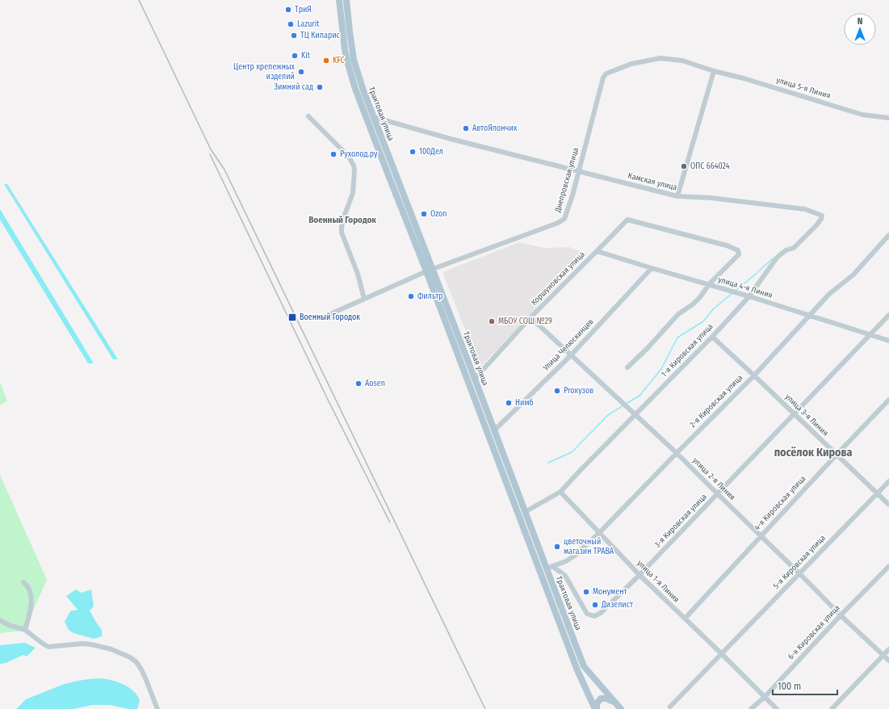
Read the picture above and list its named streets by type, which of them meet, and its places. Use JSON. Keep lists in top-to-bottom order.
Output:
{
  "streets": {
    "main road": ["Трактовая улица"],
    "street": [
      "улица 5-я Линия",
      "Днепровская улица",
      "Камская улица",
      "Коршуновская улица",
      "улица 4-я Линия",
      "Улица Челюскинцев",
      "1-я Кировская улица",
      "2-я Кировская улица",
      "улица 3-я Линия",
      "улица 2-я Линия",
      "4-я Кировская улица",
      "3-я Кировская улица",
      "5-я Кировская улица",
      "улица 1-я Линия",
      "6-я Кировская улица"
    ]
  },
  "crossings": [
    ["улица 5-я Линия", "Днепровская улица"],
    ["Трактовая улица", "Днепровская улица"],
    ["Трактовая улица", "Камская улица"],
    ["Трактовая улица", "Коршуновская улица"],
    ["Трактовая улица", "Улица Челюскинцев"],
    ["Трактовая улица", "2-я Кировская улица"],
    ["Трактовая улица", "3-я Кировская улица"],
    ["Днепровская улица", "Камская улица"],
    ["Камская улица", "улица 4-я Линия"],
    ["Камская улица", "1-я Кировская улица"],
    ["Коршуновская улица", "улица 4-я Линия"],
    ["Коршуновская улица", "улица 2-я Линия"],
    ["улица 4-я Линия", "Улица Челюскинцев"],
    ["улица 4-я Линия", "1-я Кировская улица"],
    ["улица 4-я Линия", "2-я Кировская улица"],
    ["улица 4-я Линия", "3-я Кировская улица"],
    ["Улица Челюскинцев", "улица 2-я Линия"],
    ["1-я Кировская улица", "улица 3-я Линия"],
    ["1-я Кировская улица", "улица 2-я Линия"],
    ["1-я Кировская улица", "улица 1-я Линия"],
    ["2-я Кировская улица", "улица 3-я Линия"],
    ["2-я Кировская улица", "улица 2-я Линия"],
    ["2-я Кировская улица", "3-я Кировская улица"],
    ["2-я Кировская улица", "улица 1-я Линия"],
    ["улица 3-я Линия", "4-я Кировская улица"],
    ["улица 3-я Линия", "3-я Кировская улица"],
    ["улица 3-я Линия", "5-я Кировская улица"],
    ["улица 2-я Линия", "4-я Кировская улица"],
    ["улица 2-я Линия", "3-я Кировская улица"],
    ["улица 2-я Линия", "5-я Кировская улица"],
    ["улица 2-я Линия", "6-я Кировская улица"],
    ["4-я Кировская улица", "улица 1-я Линия"],
    ["3-я Кировская улица", "улица 1-я Линия"],
    ["5-я Кировская улица", "улица 1-я Линия"],
    ["улица 1-я Линия", "6-я Кировская улица"]
  ],
  "districts": ["Военный Городок", "посёлок Кирова"],
  "places": {
    "other": [
      "ТриЯ",
      "Lazurit",
      "ТЦ Кипарис",
      "Kit",
      "KFC",
      "Центр крепежных изделий",
      "Зимний сад",
      "АвтоЯпончик",
      "100Дел",
      "Рухолод.ру",
      "ОПС 664024",
      "Ozon",
      "Фильтр",
      "МБОУ СОШ №29",
      "Aosen",
      "Proкузов",
      "Нимб",
      "цветочный магазин ТРАВА",
      "Монумент",
      "Дизелист"
    ],
    "transit": ["Военный Городок"]
  },
  "scale_bar": "100 m",
  "north": "top"
}
